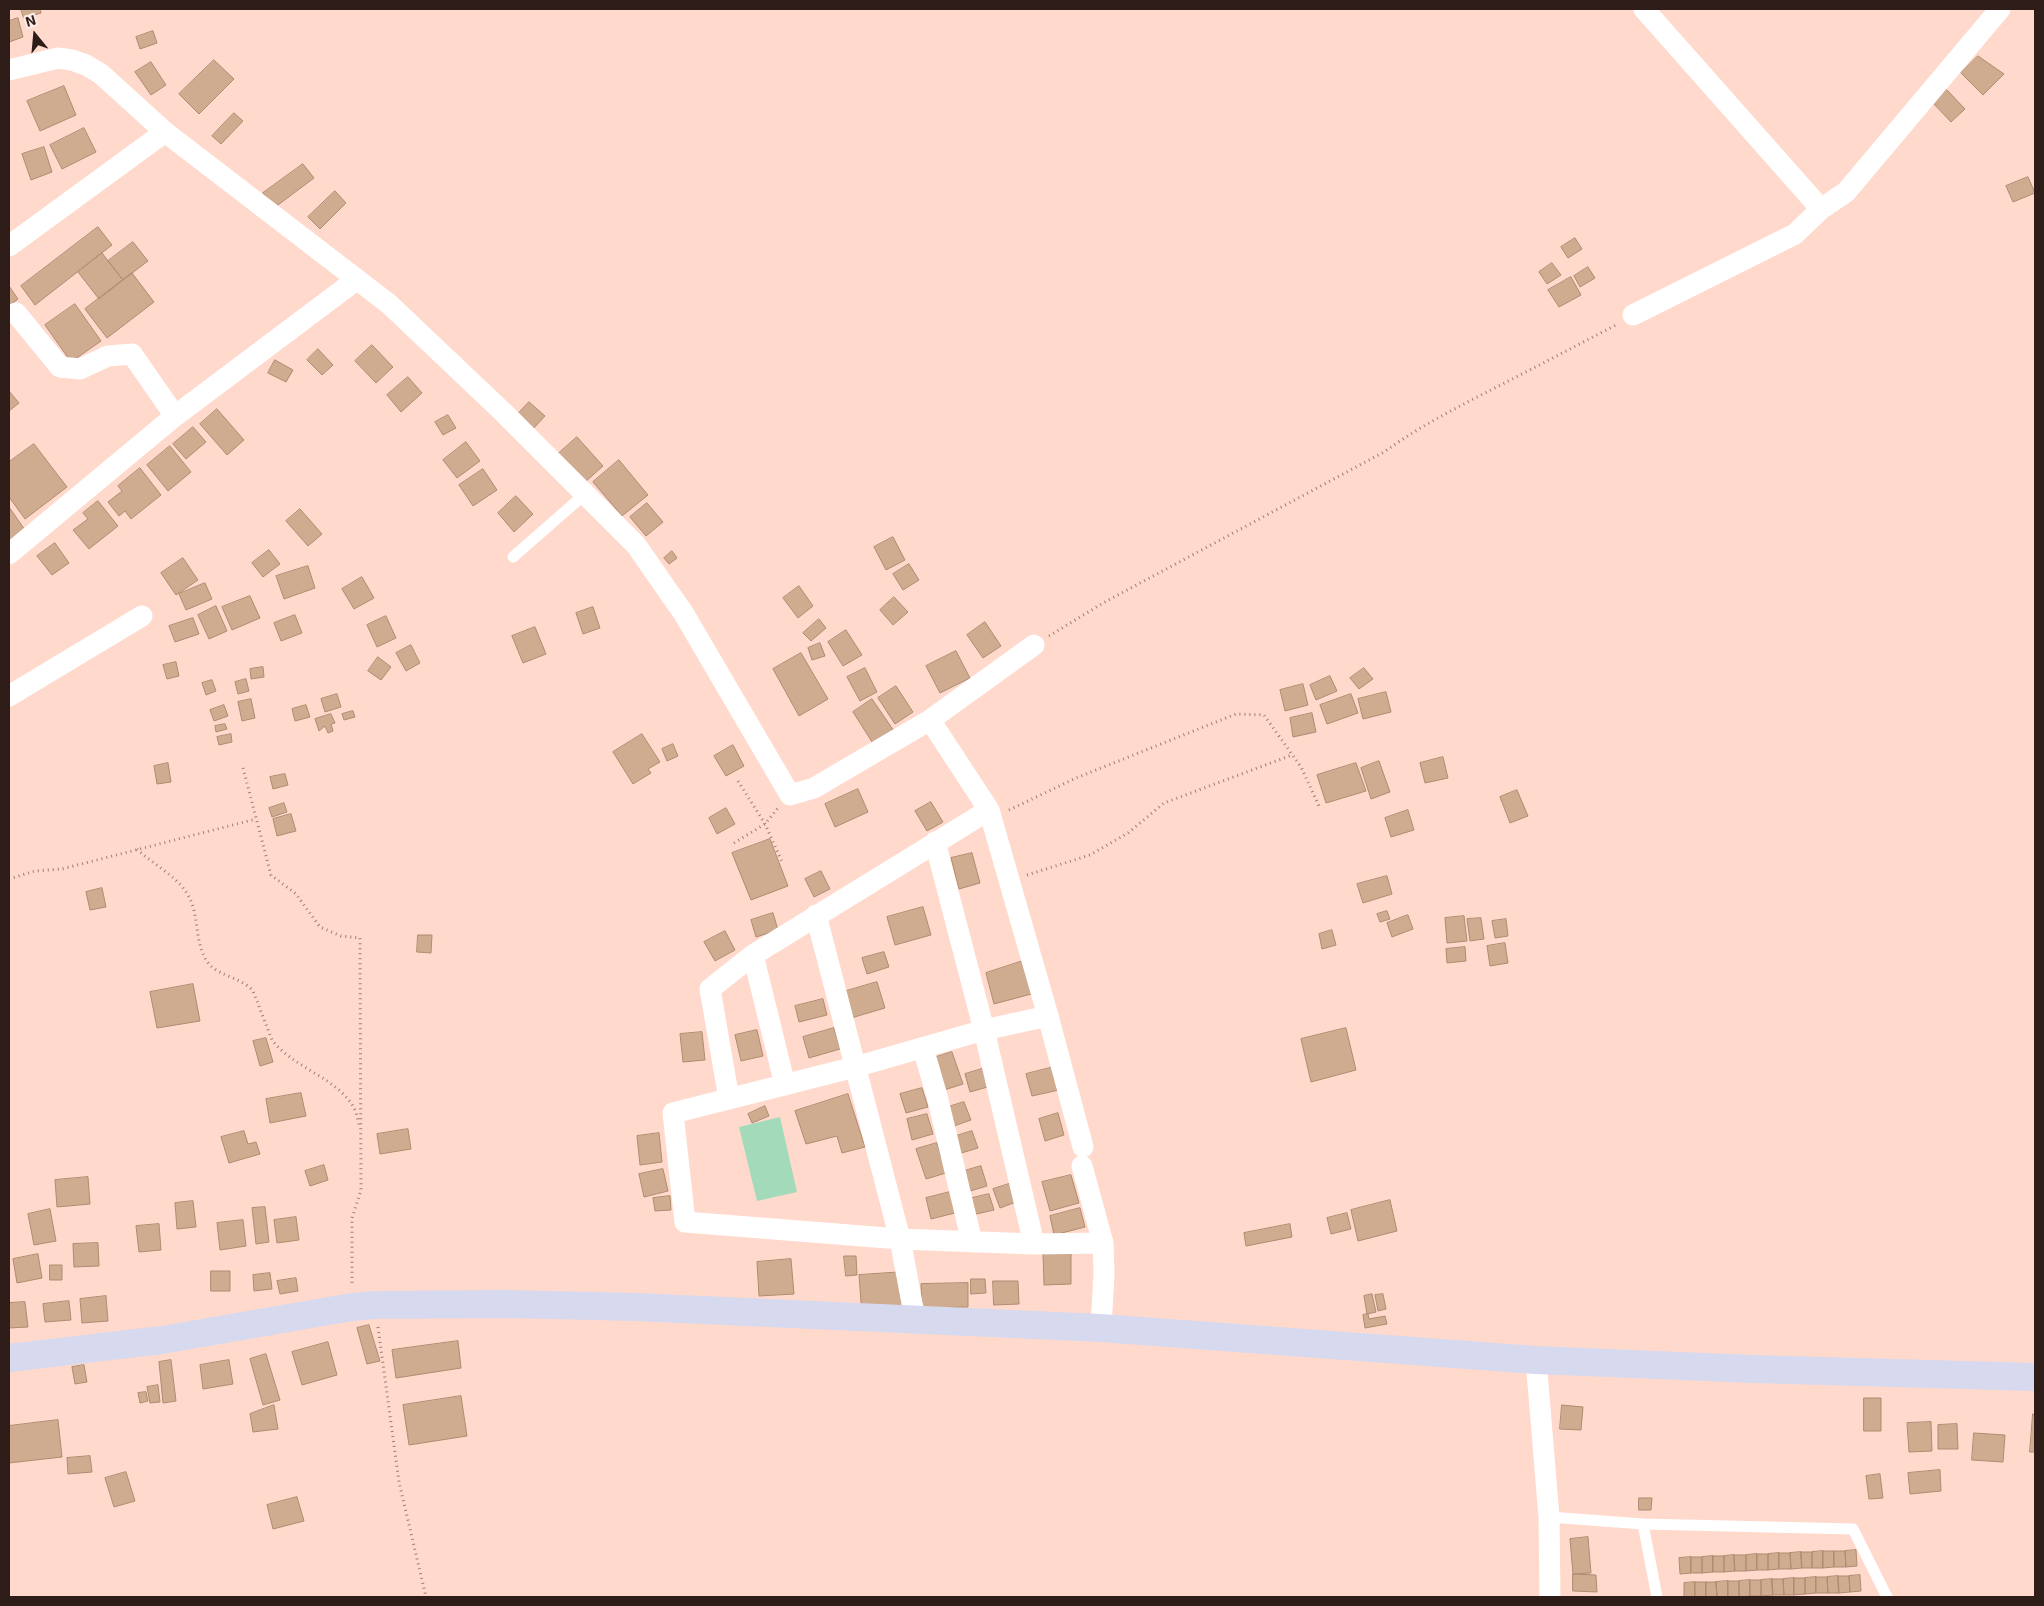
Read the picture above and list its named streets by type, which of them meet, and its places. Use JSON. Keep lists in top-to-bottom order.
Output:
{
  "north": "top"
}
